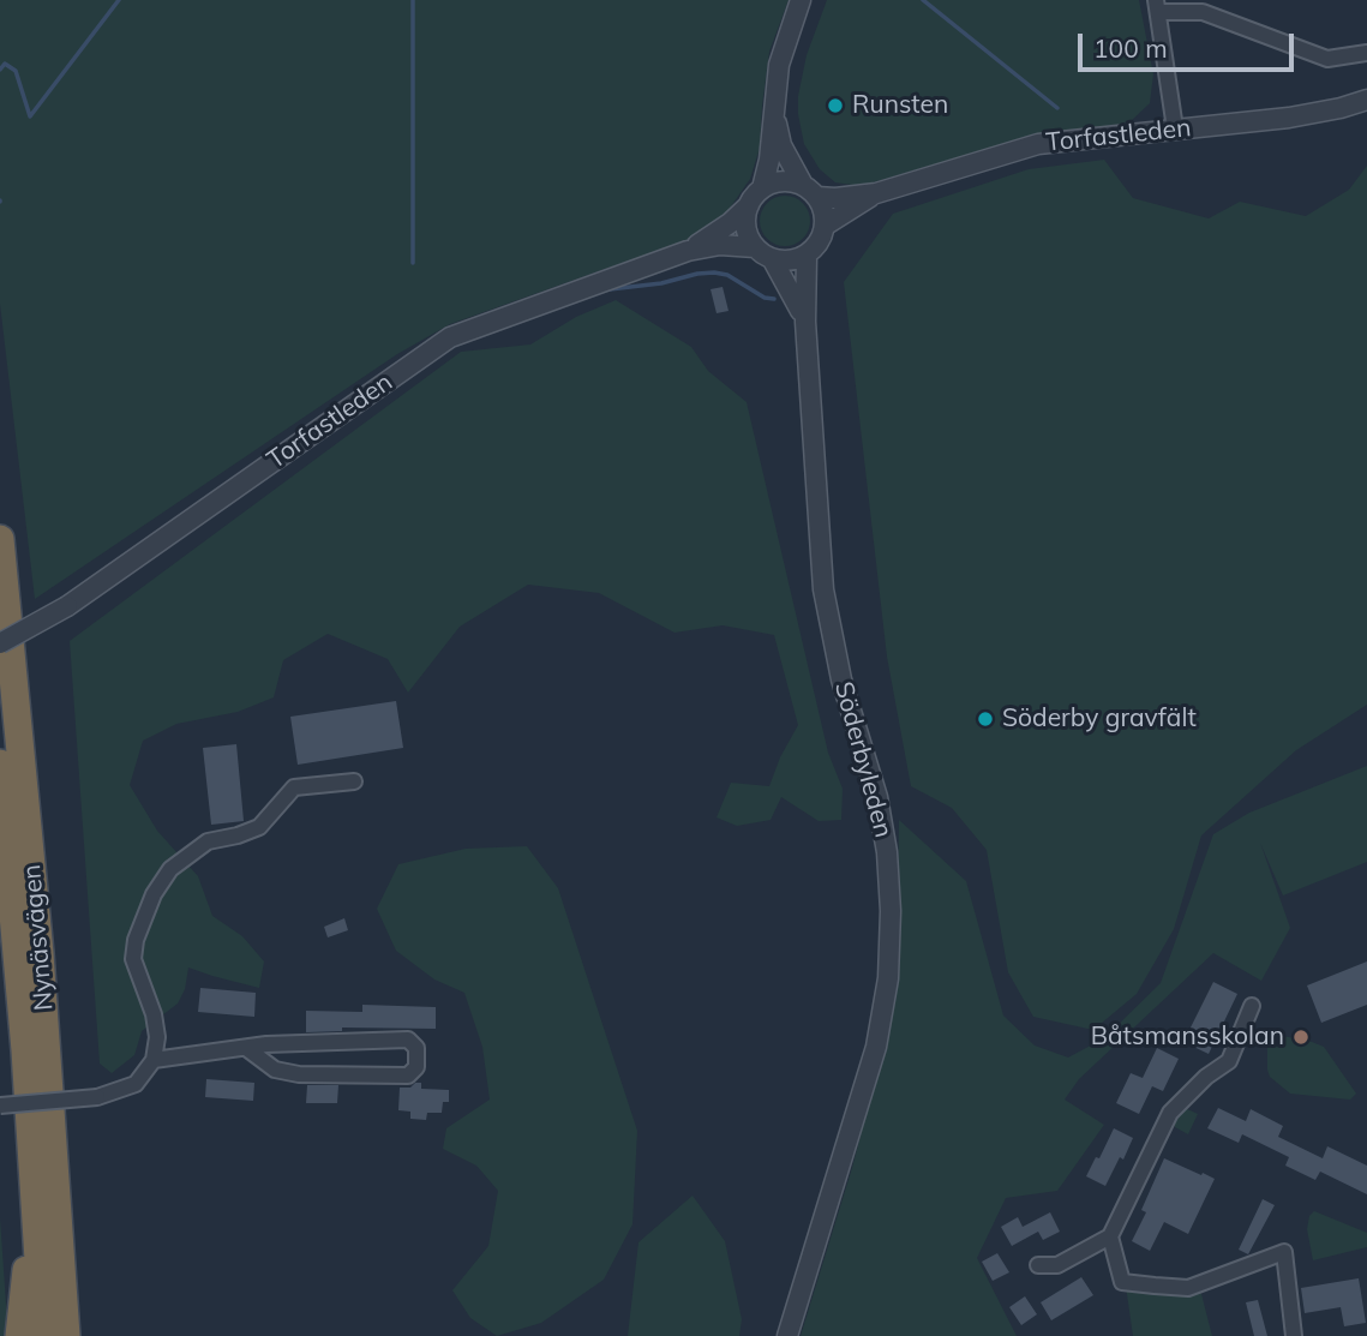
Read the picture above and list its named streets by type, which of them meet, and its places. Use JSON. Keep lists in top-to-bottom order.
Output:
{
  "streets": {
    "highway": ["Nynäsvägen"],
    "street": ["Torfastleden", "Söderbyleden"]
  },
  "crossings": [
    ["Torfastleden", "Söderbyleden"]
  ],
  "places": ["Runsten", "Söderby gravfält", "Båtsmansskolan"],
  "scale_bar": "100 m"
}
